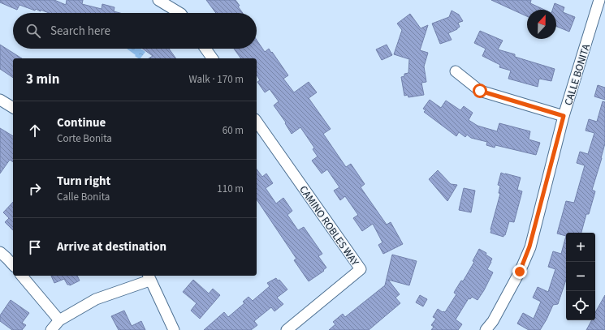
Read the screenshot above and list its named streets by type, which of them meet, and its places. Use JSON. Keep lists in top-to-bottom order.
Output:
{
  "streets": {
    "street": ["CALLE BONITA", "CAMINO ROBLES WAY"]
  },
  "north": "top",
  "page": {
    "search": "Search here",
    "heading": ["3 min", "Walk · 170 m"],
    "list": [
      ["Continue", "Corte Bonita", "60 m"],
      ["Turn right", "Calle Bonita", "110 m"],
      "Arrive at destination"
    ],
    "map_buttons": ["+", "−"]
  }
}
